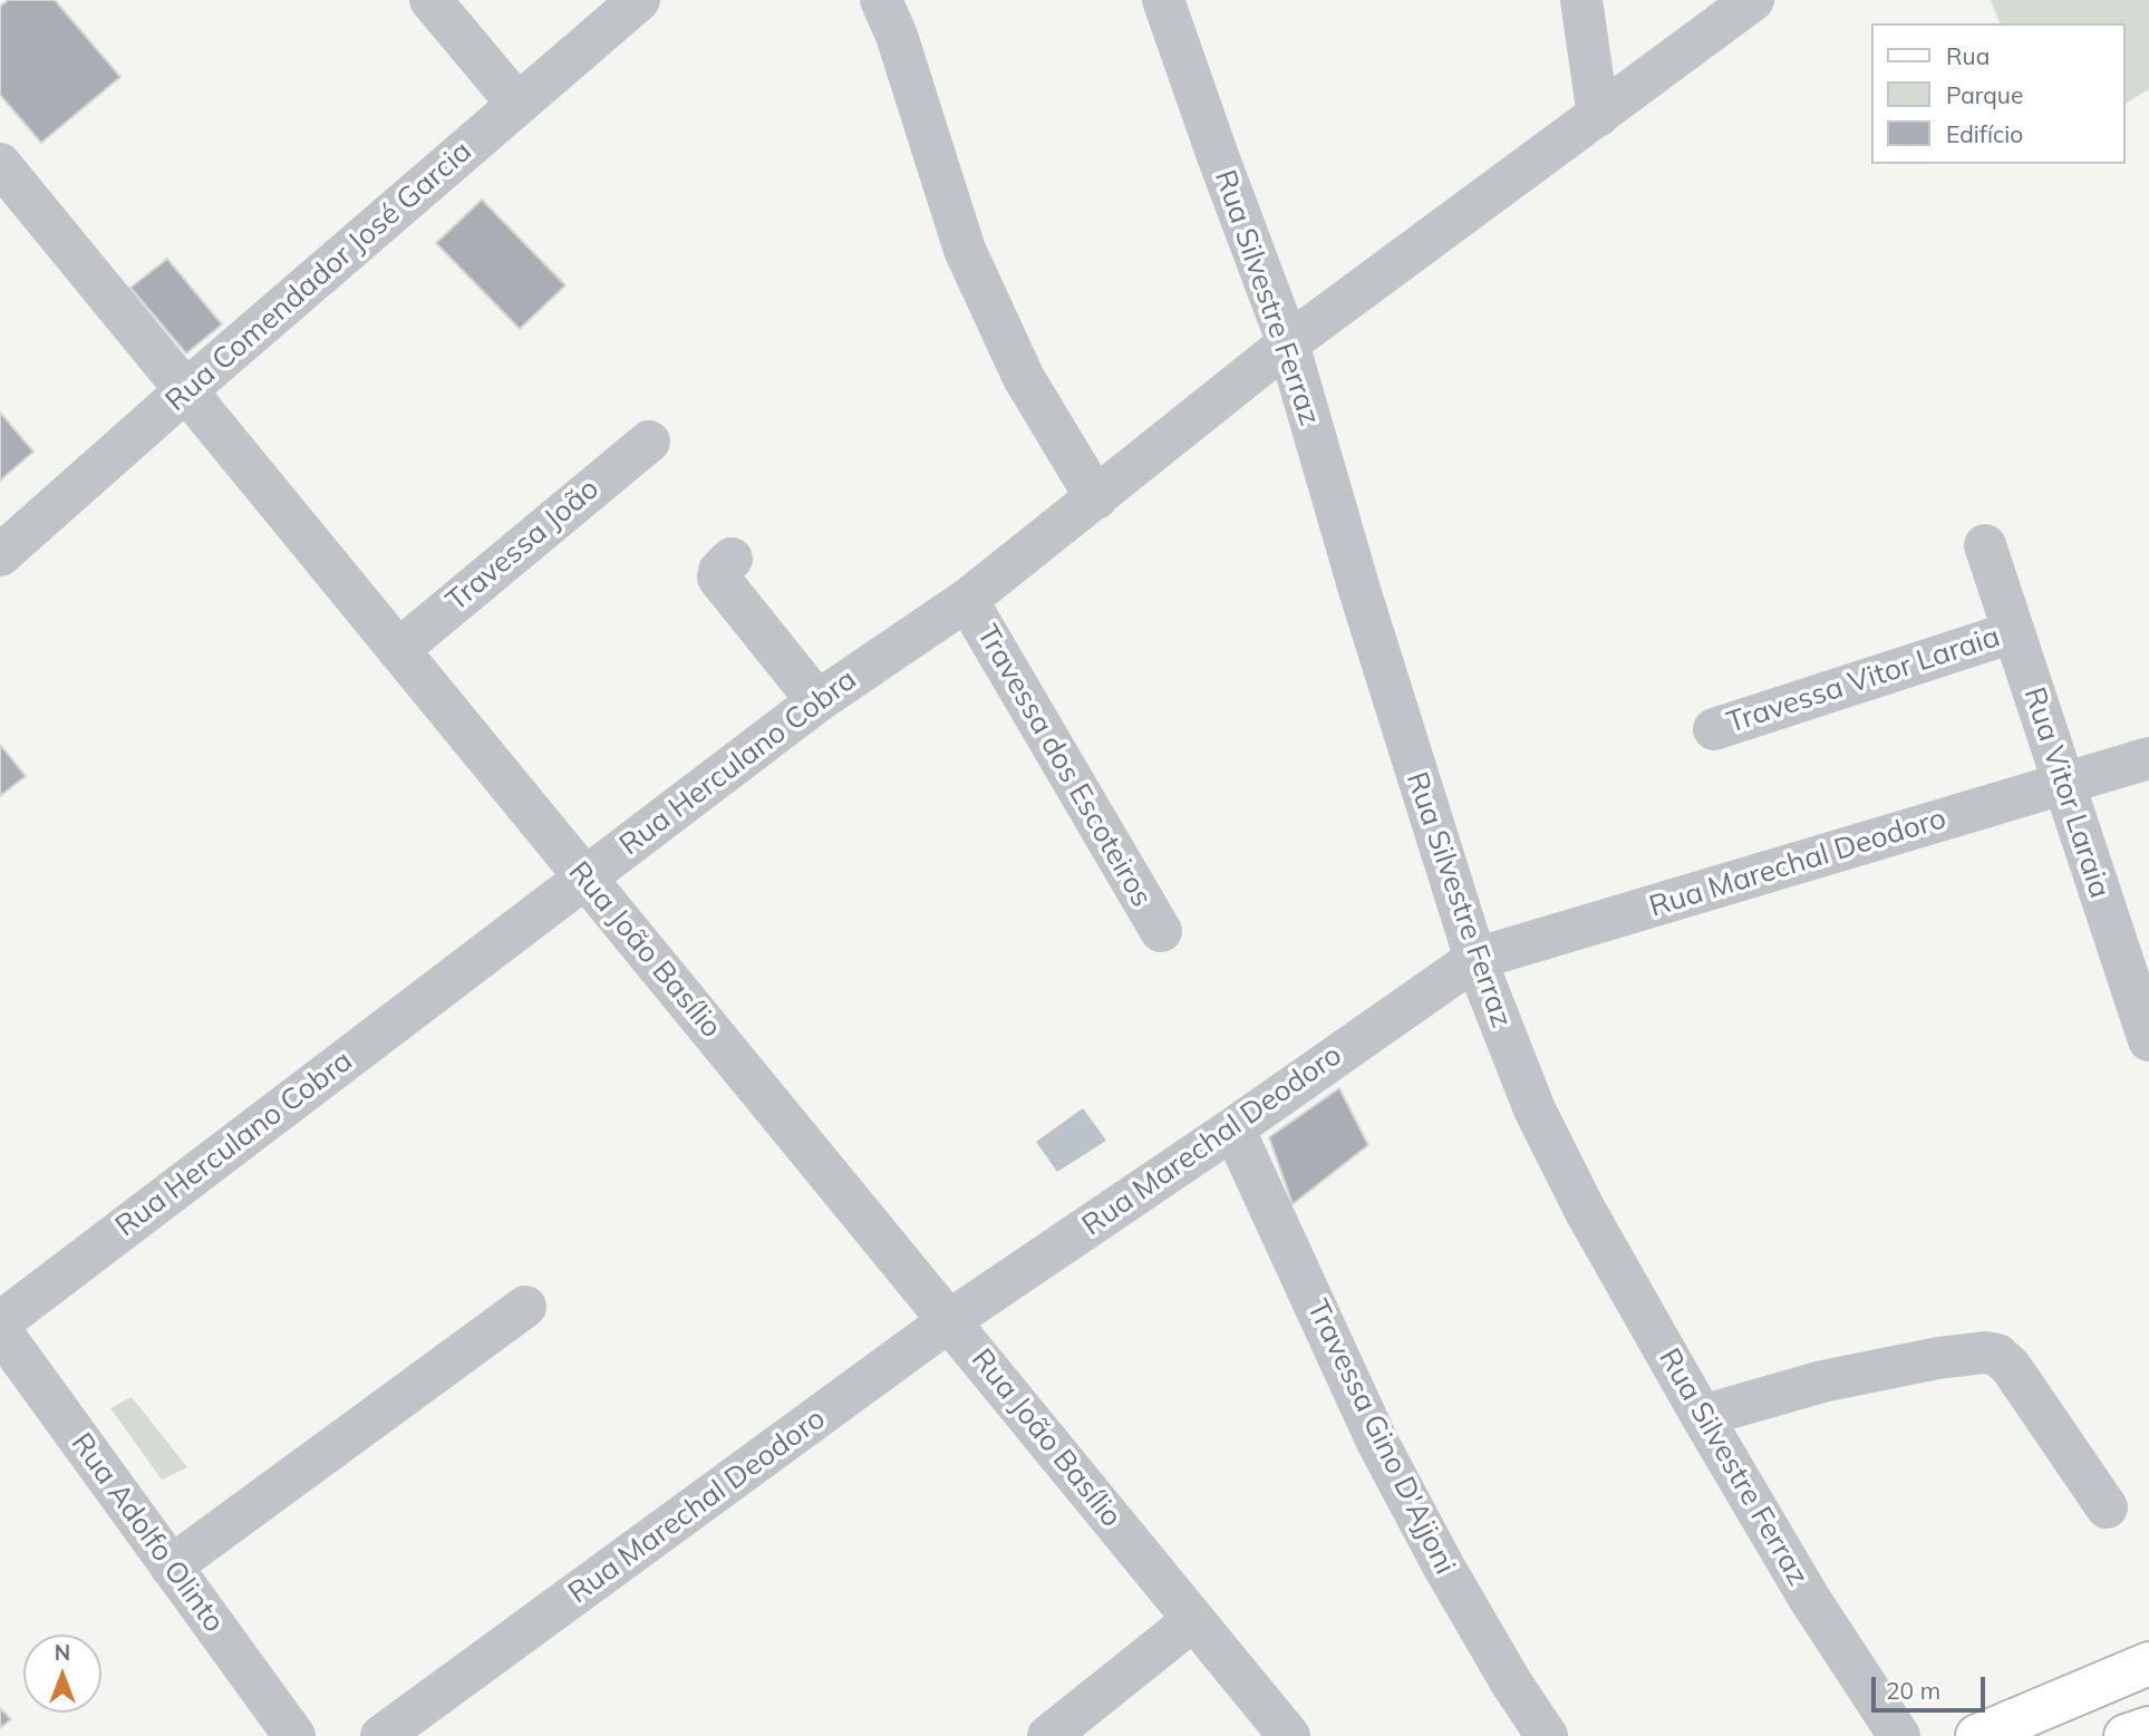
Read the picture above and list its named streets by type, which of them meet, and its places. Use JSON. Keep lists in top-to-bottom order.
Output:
{
  "streets": {
    "street": [
      "Rua Comendador José Garcia",
      "Rua Silvestre Ferraz",
      "Travessa João",
      "Travessa Vitor Laraia",
      "Rua Herculano Cobra",
      "Travessa dos Escoteiros",
      "Rua Vitor Laraia",
      "Rua Marechal Deodoro",
      "Rua João Basílio",
      "Travessa Gino D'Ajjoni",
      "Rua Adolfo Olinto"
    ]
  },
  "crossings": [
    ["Rua Comendador José Garcia", "Rua João Basílio"],
    ["Rua Silvestre Ferraz", "Rua Herculano Cobra"],
    ["Rua Silvestre Ferraz", "Rua Marechal Deodoro"],
    ["Travessa João", "Rua João Basílio"],
    ["Travessa Vitor Laraia", "Rua Vitor Laraia"],
    ["Rua Herculano Cobra", "Travessa dos Escoteiros"],
    ["Rua Herculano Cobra", "Rua João Basílio"],
    ["Rua Vitor Laraia", "Rua Marechal Deodoro"],
    ["Rua Marechal Deodoro", "Rua João Basílio"],
    ["Rua Marechal Deodoro", "Travessa Gino D'Ajjoni"]
  ],
  "legend": ["Rua", "Parque", "Edifício"],
  "scale_bar": "20 m",
  "north": "top"
}
